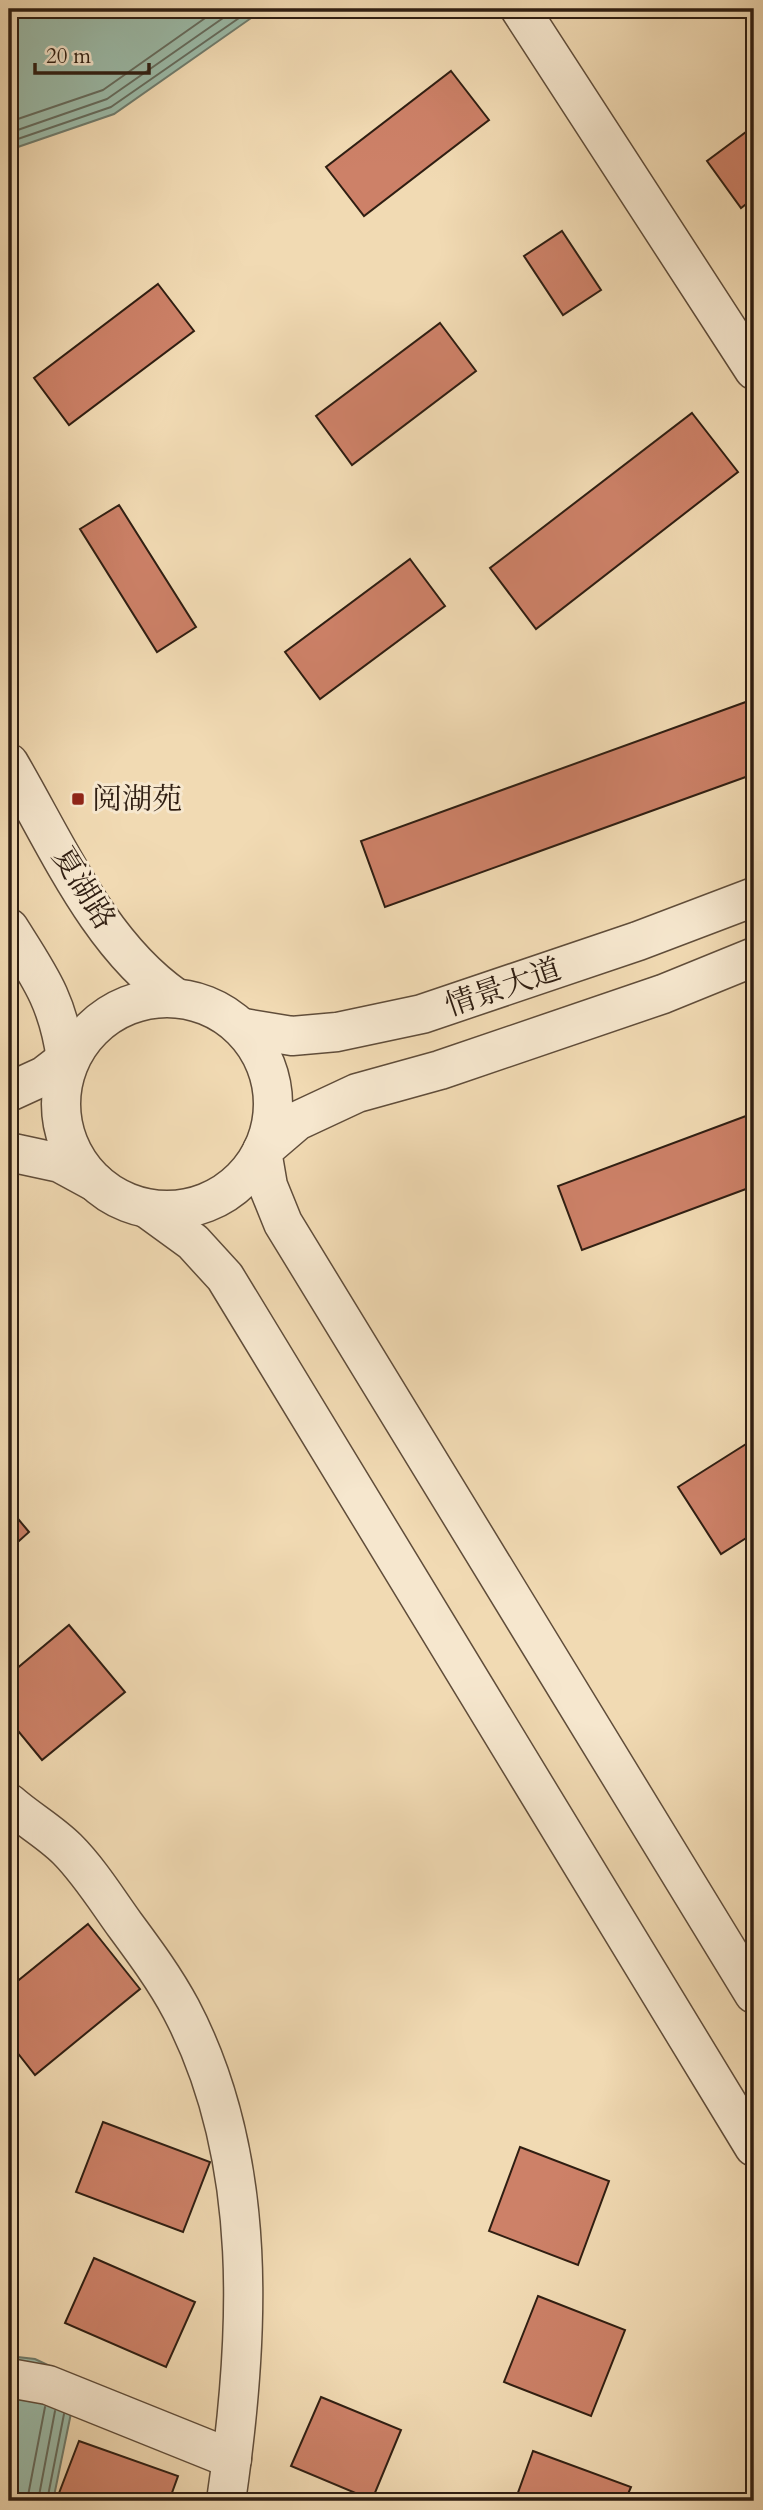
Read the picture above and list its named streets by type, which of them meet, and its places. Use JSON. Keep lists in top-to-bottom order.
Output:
{
  "streets": {
    "street": ["夏湖路", "情景大道"]
  },
  "crossings": [
    ["夏湖路", "情景大道"]
  ],
  "places": {
    "transit": ["阅湖苑"]
  },
  "scale_bar": "20 m"
}
